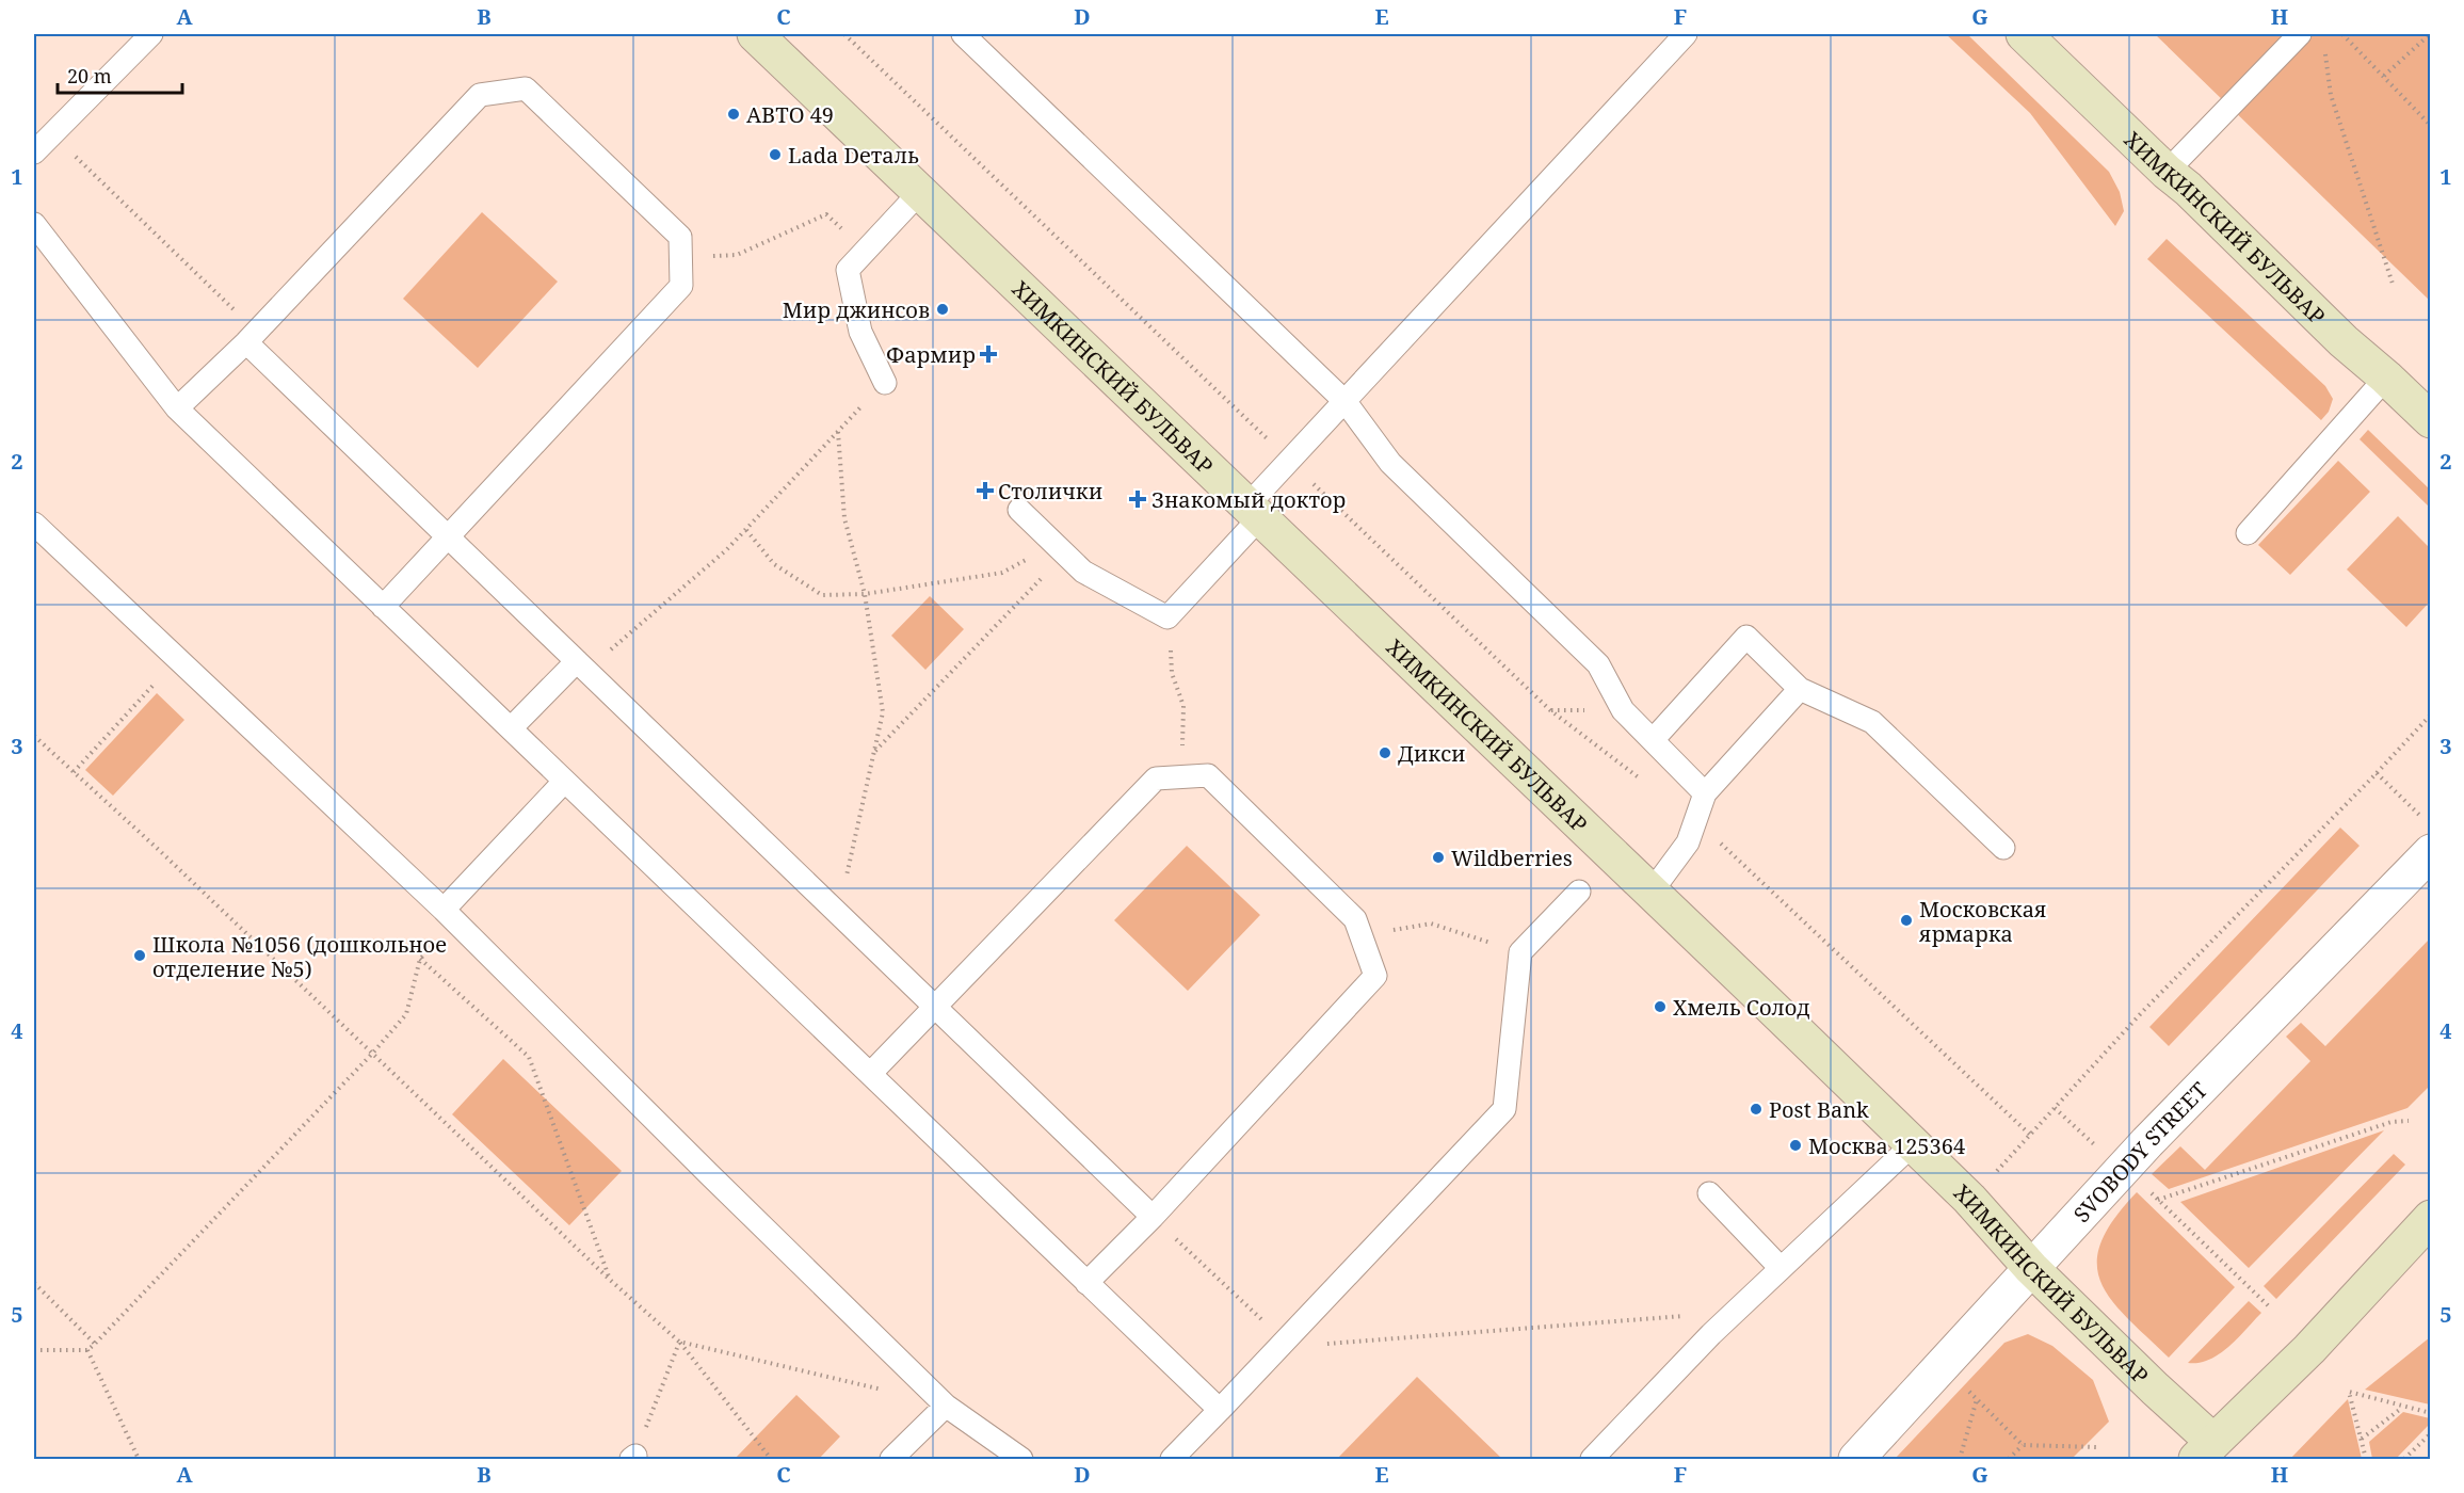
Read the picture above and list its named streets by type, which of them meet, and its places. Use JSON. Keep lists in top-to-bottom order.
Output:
{
  "streets": {
    "main road": ["ХИМКИНСКИЙ БУЛЬВАР"],
    "street": ["SVOBODY STREET"]
  },
  "crossings": [
    ["ХИМКИНСКИЙ БУЛЬВАР", "SVOBODY STREET"]
  ],
  "places": {
    "other": [
      "АВТО 49",
      "Lada Dеталь",
      "Мир джинсов",
      "Дикси",
      "Wildberries",
      "Московская ярмарка",
      "Школа №1056 (дошкольное отделение №5)",
      "Хмель Солод",
      "Post Bank",
      "Москва 125364"
    ],
    "health": ["Фармир", "Столички", "Знакомый доктор"]
  },
  "scale_bar": "20 m",
  "grid": {
    "columns": [
      "A",
      "B",
      "C",
      "D",
      "E",
      "F",
      "G",
      "H"
    ],
    "rows": [
      "1",
      "2",
      "3",
      "4",
      "5"
    ]
  }
}
